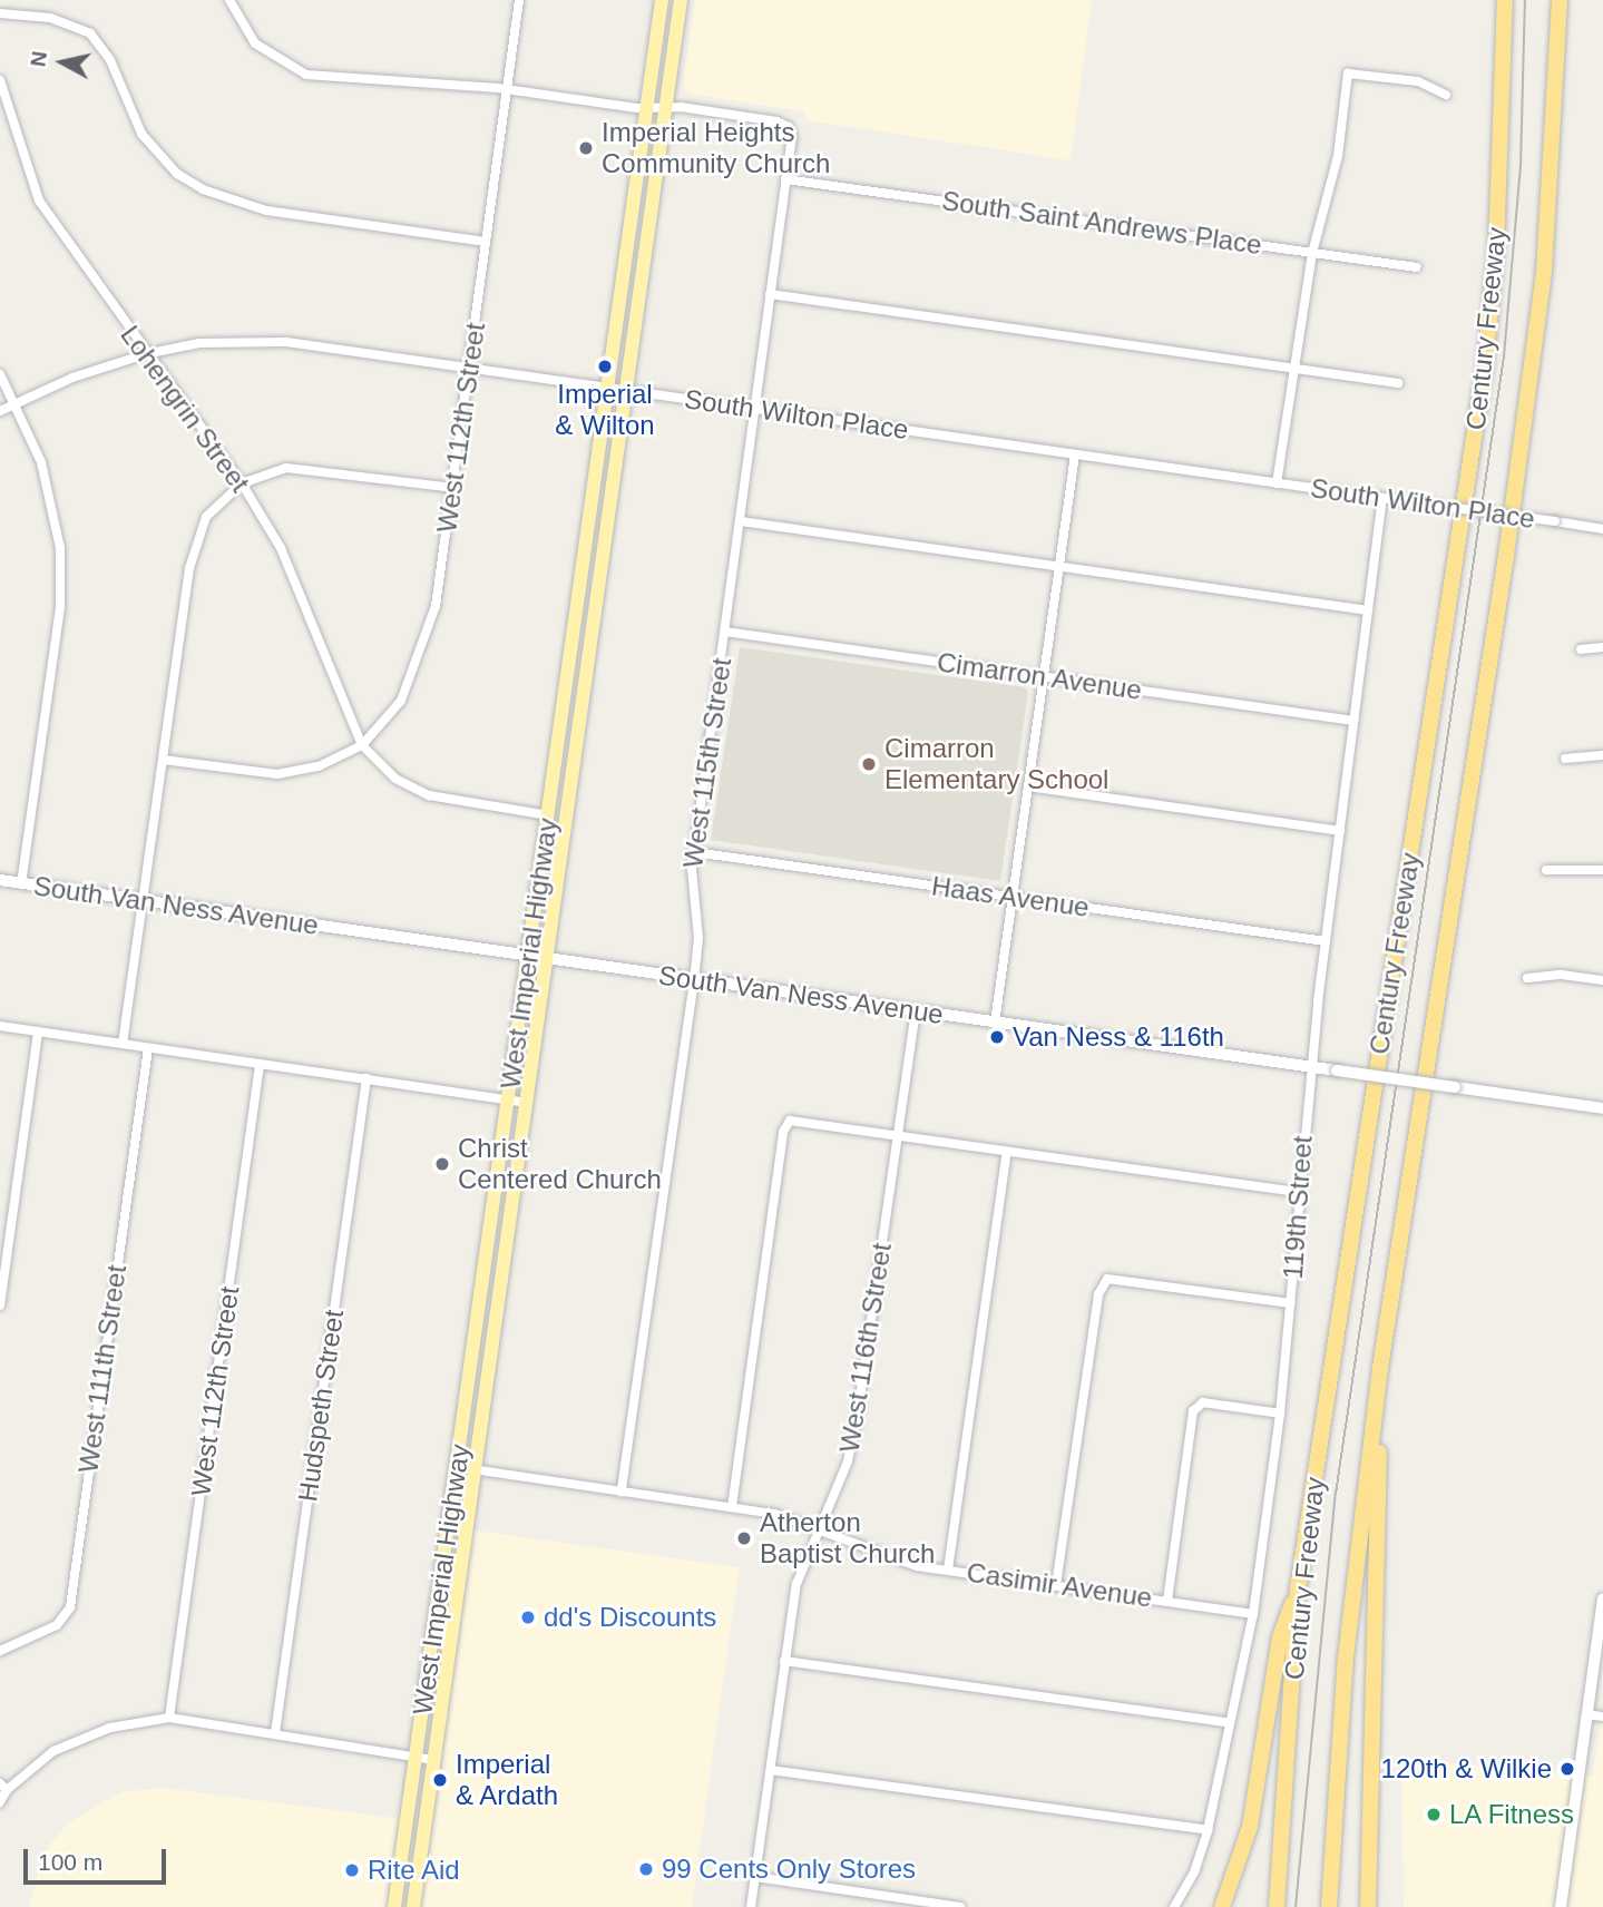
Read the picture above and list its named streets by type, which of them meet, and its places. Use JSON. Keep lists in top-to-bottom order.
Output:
{
  "streets": {
    "highway": ["Century Freeway"],
    "main road": ["South Van Ness Avenue", "West Imperial Highway"],
    "street": [
      "South Saint Andrews Place",
      "Lohengrin Street",
      "South Wilton Place",
      "West 112th Street",
      "Cimarron Avenue",
      "West 115th Street",
      "Haas Avenue",
      "119th Street",
      "West 116th Street",
      "West 111th Street",
      "Hudspeth Street",
      "Casimir Avenue"
    ]
  },
  "crossings": [
    ["South Saint Andrews Place", "West 115th Street"],
    ["Lohengrin Street", "South Wilton Place"],
    ["Lohengrin Street", "West 112th Street"],
    ["South Wilton Place", "West 112th Street"],
    ["South Wilton Place", "West 115th Street"],
    ["South Wilton Place", "West Imperial Highway"],
    ["South Wilton Place", "119th Street"],
    ["Cimarron Avenue", "West 115th Street"],
    ["Cimarron Avenue", "119th Street"],
    ["West 115th Street", "Haas Avenue"],
    ["West 115th Street", "South Van Ness Avenue"],
    ["West 115th Street", "West Imperial Highway"],
    ["West 115th Street", "Casimir Avenue"],
    ["Haas Avenue", "119th Street"],
    ["South Van Ness Avenue", "West Imperial Highway"],
    ["South Van Ness Avenue", "119th Street"],
    ["South Van Ness Avenue", "West 116th Street"],
    ["West Imperial Highway", "Casimir Avenue"],
    ["119th Street", "Casimir Avenue"],
    ["West 116th Street", "Casimir Avenue"]
  ],
  "places": [
    "Imperial Heights Community Church",
    "Imperial & Wilton",
    "Cimarron Elementary School",
    "Van Ness & 116th",
    "Christ Centered Church",
    "Atherton Baptist Church",
    "dd's Discounts",
    "120th & Wilkie",
    "Imperial & Ardath",
    "LA Fitness",
    "99 Cents Only Stores",
    "Rite Aid"
  ],
  "scale_bar": "100 m",
  "north": "left"
}
